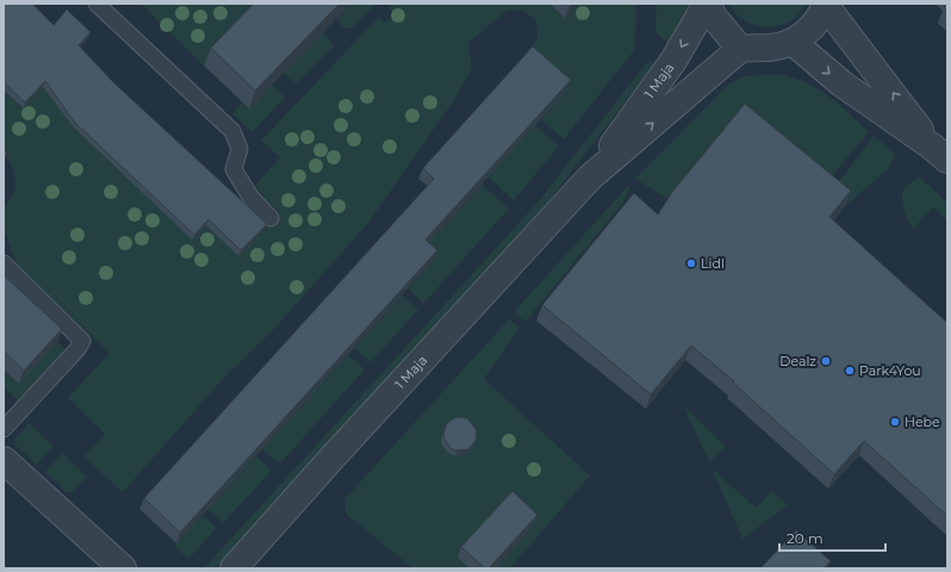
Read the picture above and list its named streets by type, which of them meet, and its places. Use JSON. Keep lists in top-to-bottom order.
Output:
{
  "streets": {
    "street": ["1 Maja"]
  },
  "places": [
    "Lidl",
    "Dealz",
    "Park4You",
    "Hebe"
  ],
  "scale_bar": "20 m"
}
